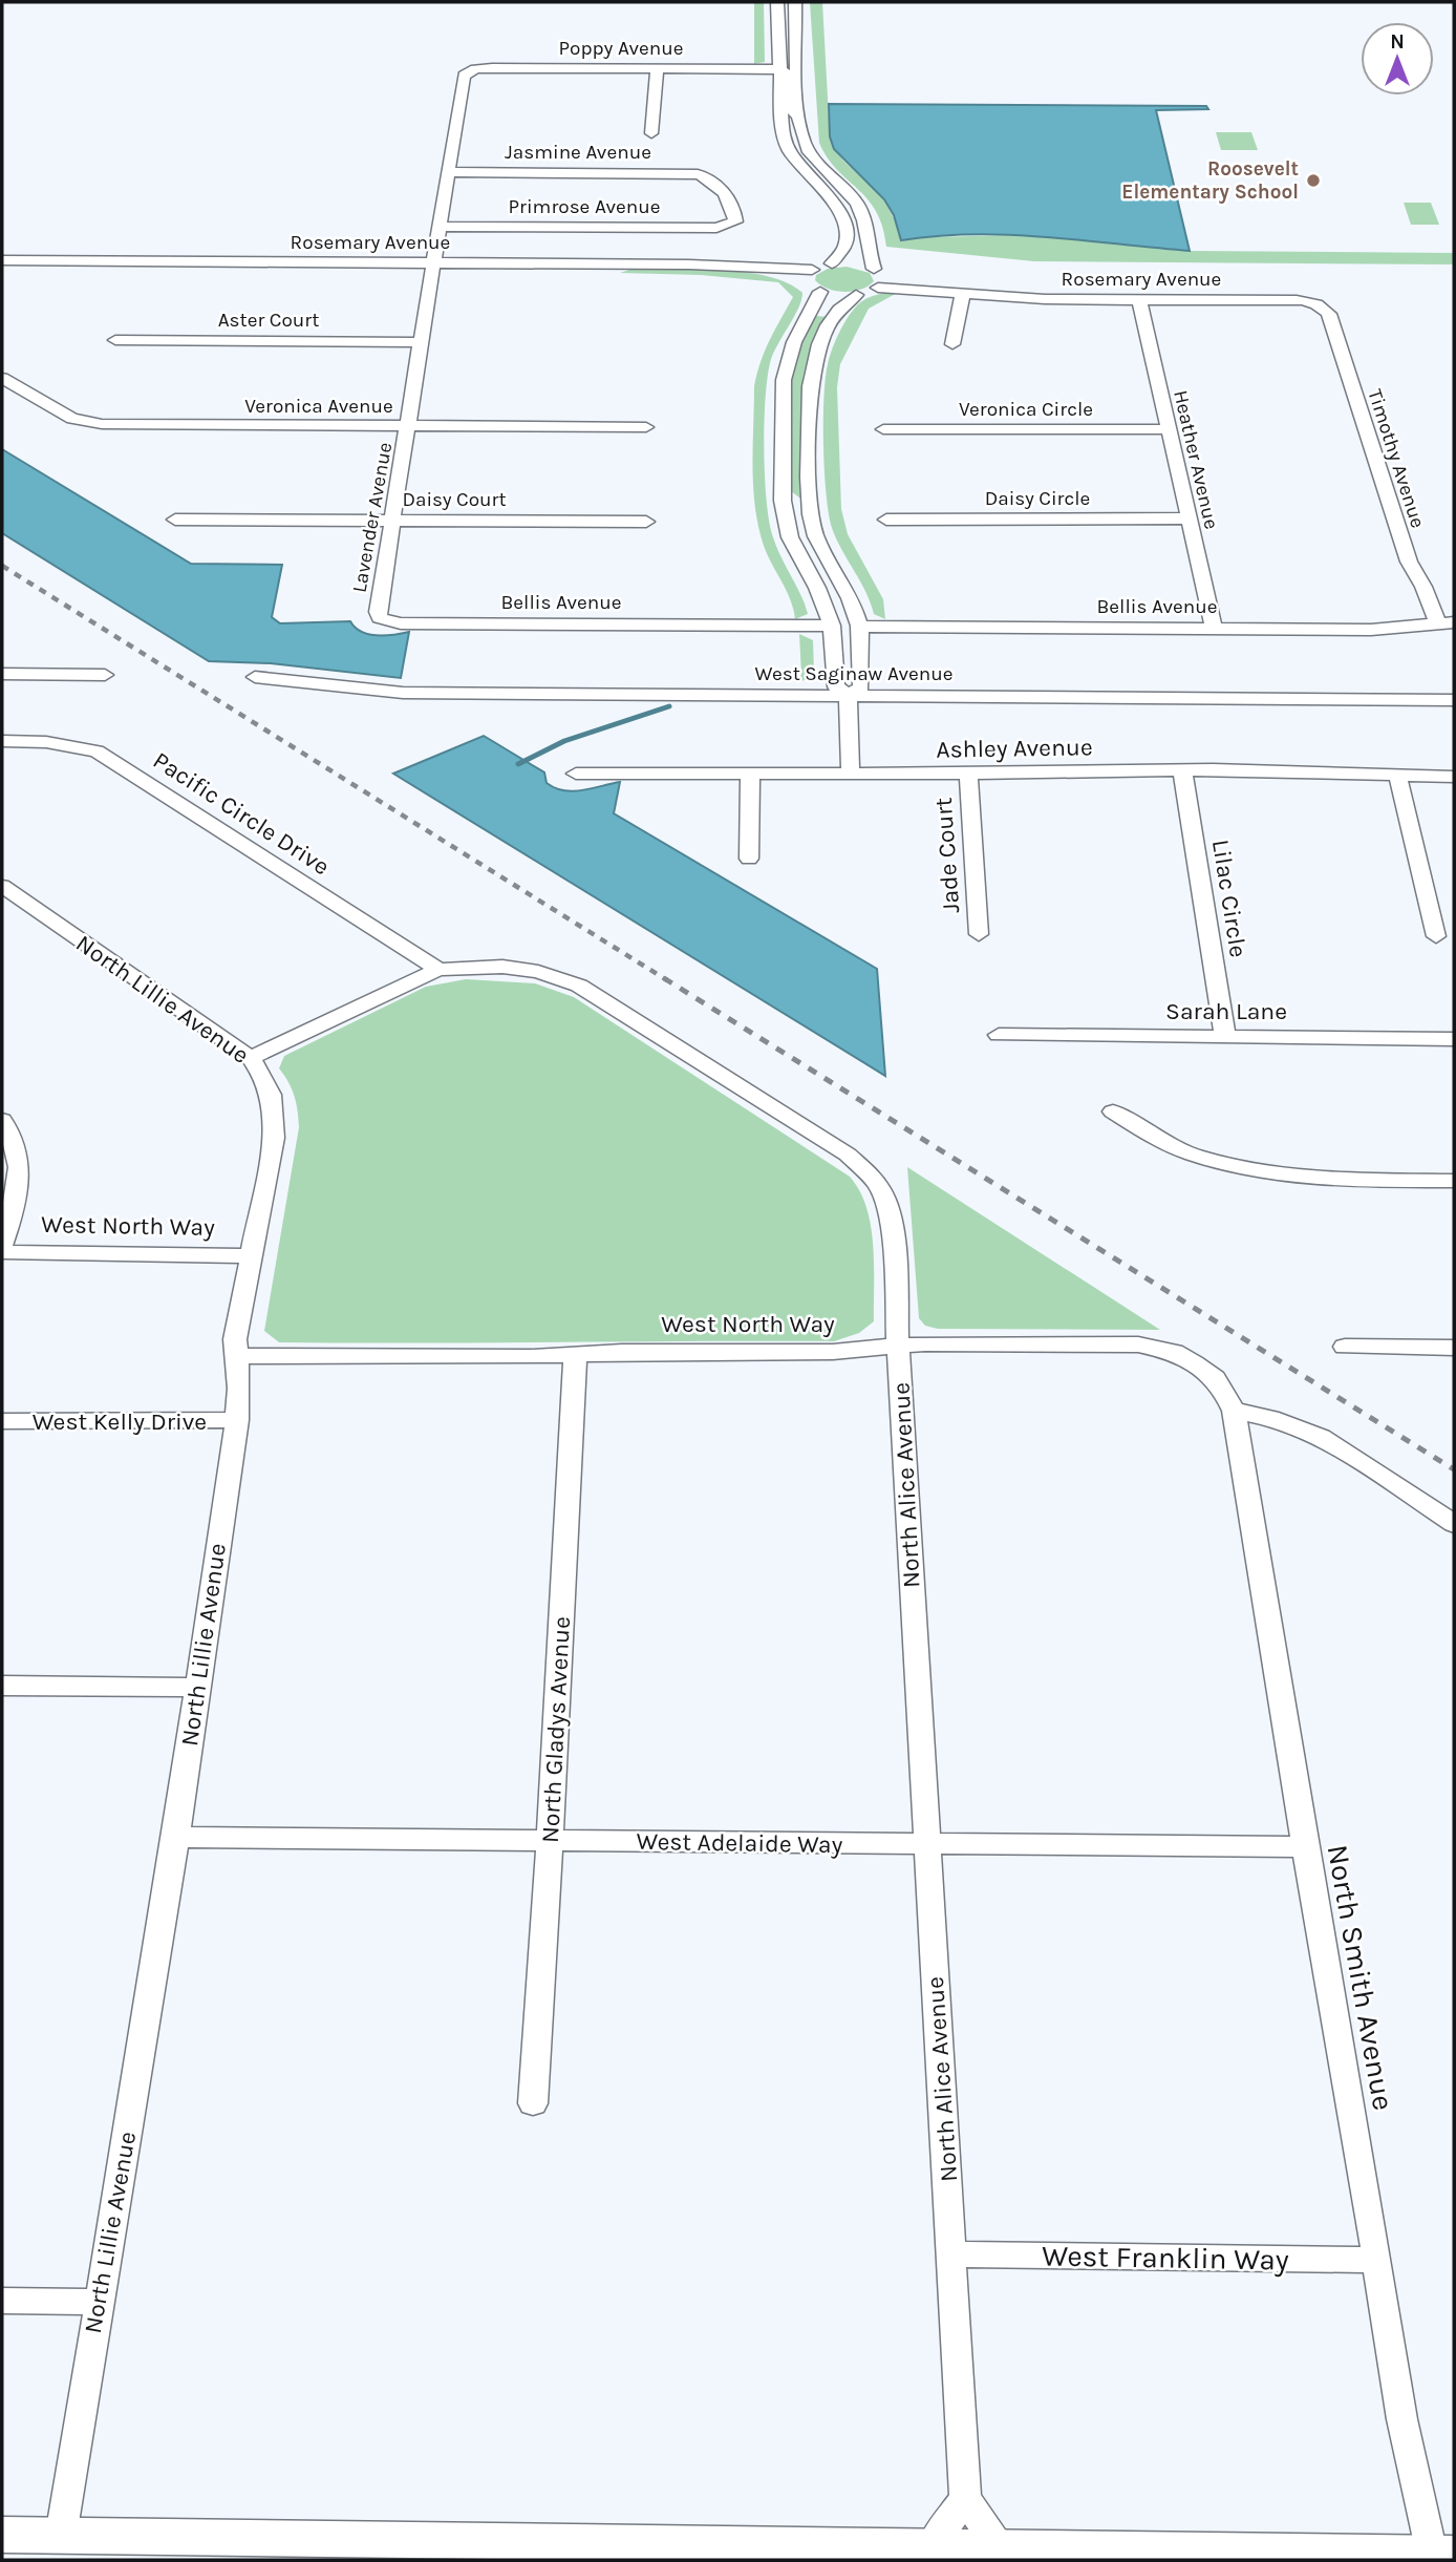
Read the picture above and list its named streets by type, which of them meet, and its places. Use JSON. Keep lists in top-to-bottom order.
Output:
{
  "streets": {
    "street": [
      "Poppy Avenue",
      "Jasmine Avenue",
      "Primrose Avenue",
      "Rosemary Avenue",
      "Aster Court",
      "Veronica Avenue",
      "Veronica Circle",
      "Timothy Avenue",
      "Heather Avenue",
      "Daisy Circle",
      "Daisy Court",
      "Lavender Avenue",
      "Bellis Avenue",
      "West Saginaw Avenue",
      "Ashley Avenue",
      "Pacific Circle Drive",
      "Jade Court",
      "Lilac Circle",
      "North Lillie Avenue",
      "Sarah Lane",
      "West North Way",
      "West Kelly Drive",
      "North Alice Avenue",
      "North Gladys Avenue",
      "West Adelaide Way",
      "North Smith Avenue",
      "West Franklin Way"
    ]
  },
  "crossings": [
    ["Poppy Avenue", "Lavender Avenue"],
    ["Jasmine Avenue", "Primrose Avenue"],
    ["Jasmine Avenue", "Lavender Avenue"],
    ["Primrose Avenue", "Lavender Avenue"],
    ["Rosemary Avenue", "Timothy Avenue"],
    ["Rosemary Avenue", "Heather Avenue"],
    ["Rosemary Avenue", "Lavender Avenue"],
    ["Aster Court", "Lavender Avenue"],
    ["Veronica Avenue", "Lavender Avenue"],
    ["Veronica Circle", "Heather Avenue"],
    ["Timothy Avenue", "Bellis Avenue"],
    ["Heather Avenue", "Daisy Circle"],
    ["Heather Avenue", "Bellis Avenue"],
    ["Daisy Court", "Lavender Avenue"],
    ["Lavender Avenue", "Bellis Avenue"],
    ["Ashley Avenue", "Jade Court"],
    ["Ashley Avenue", "Lilac Circle"],
    ["Pacific Circle Drive", "North Alice Avenue"],
    ["Lilac Circle", "Sarah Lane"],
    ["North Lillie Avenue", "West North Way"],
    ["North Lillie Avenue", "West Kelly Drive"],
    ["North Lillie Avenue", "North Alice Avenue"],
    ["North Lillie Avenue", "West Adelaide Way"],
    ["West North Way", "North Alice Avenue"],
    ["West North Way", "North Gladys Avenue"],
    ["West North Way", "North Smith Avenue"],
    ["North Alice Avenue", "West Adelaide Way"],
    ["North Alice Avenue", "West Franklin Way"],
    ["North Gladys Avenue", "West Adelaide Way"],
    ["West Adelaide Way", "North Smith Avenue"],
    ["North Smith Avenue", "West Franklin Way"]
  ],
  "places": ["Roosevelt Elementary School"],
  "north": "top"
}
